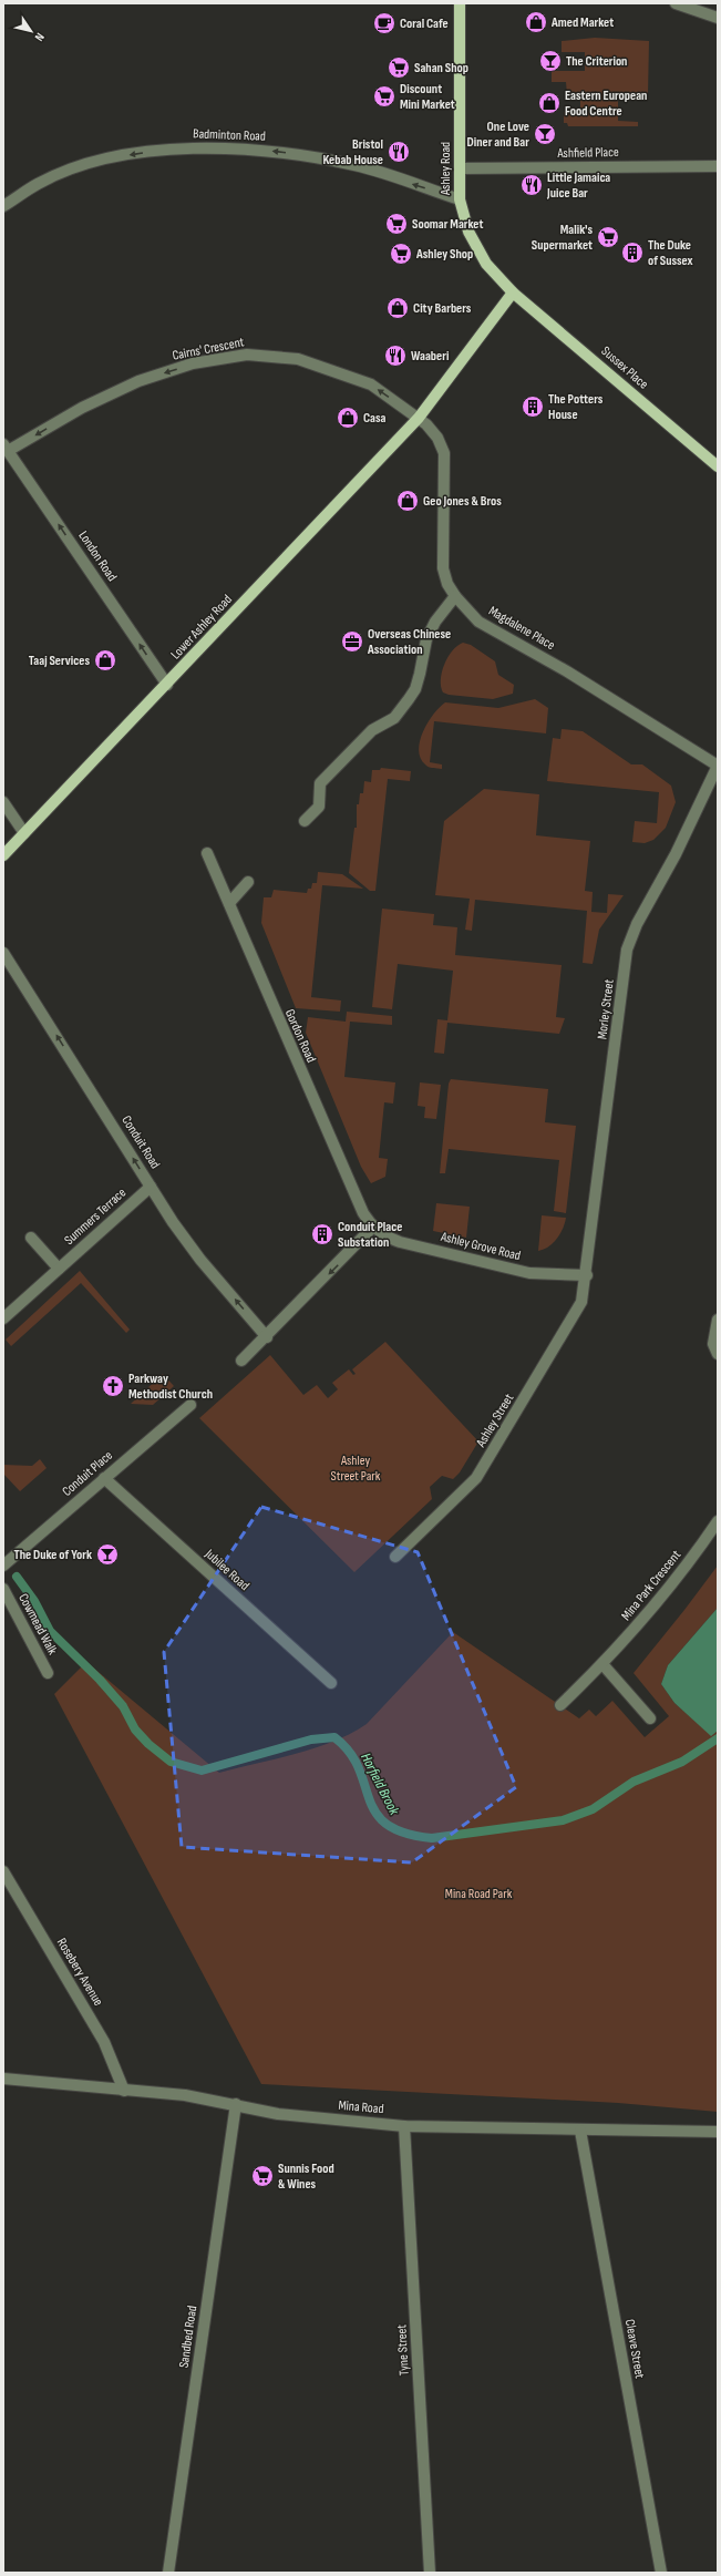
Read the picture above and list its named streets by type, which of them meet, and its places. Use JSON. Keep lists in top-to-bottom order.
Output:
{
  "streets": {
    "main road": ["Ashley Road", "Sussex Place", "Lower Ashley Road"],
    "street": [
      "Badminton Road",
      "Ashfield Place",
      "Cairns' Crescent",
      "London Road",
      "Magdalene Place",
      "Morley Street",
      "Gordon Road",
      "Conduit Road",
      "Summers Terrace",
      "Ashley Grove Road",
      "Ashley Street",
      "Conduit Place",
      "Jubilee Road",
      "Mina Park Crescent",
      "Cowmead Walk",
      "Rosebery Avenue",
      "Mina Road",
      "Sandbed Road",
      "Cleave Street",
      "Tyne Street"
    ]
  },
  "crossings": [
    ["Badminton Road", "Ashley Road"],
    ["Ashfield Place", "Ashley Road"],
    ["Ashley Road", "Sussex Place"],
    ["Cairns' Crescent", "London Road"],
    ["Cairns' Crescent", "Lower Ashley Road"],
    ["Cairns' Crescent", "Magdalene Place"],
    ["London Road", "Lower Ashley Road"],
    ["Lower Ashley Road", "Magdalene Place"],
    ["Magdalene Place", "Morley Street"],
    ["Morley Street", "Ashley Grove Road"],
    ["Morley Street", "Ashley Street"],
    ["Gordon Road", "Ashley Grove Road"],
    ["Conduit Road", "Summers Terrace"],
    ["Ashley Grove Road", "Ashley Street"],
    ["Conduit Place", "Jubilee Road"],
    ["Rosebery Avenue", "Mina Road"],
    ["Mina Road", "Sandbed Road"],
    ["Mina Road", "Cleave Street"],
    ["Mina Road", "Tyne Street"]
  ],
  "one_way": [
    "Badminton Road",
    "Cairns' Crescent",
    "London Road",
    "Conduit Road"
  ],
  "water": ["Horfield Brook"],
  "parks": ["Ashley Street Park", "Mina Road Park"],
  "places": {
    "shop": [
      "Amed Market",
      "Eastern European Food Centre",
      "City Barbers",
      "Casa",
      "Geo Jones & Bros",
      "Taaj Services"
    ],
    "cafe": ["Coral Cafe"],
    "bar": ["The Criterion", "One Love Diner and Bar", "The Duke of York"],
    "supermarket": [
      "Sahan Shop",
      "Discount Mini Market",
      "Soomar Market",
      "Malik's Supermarket",
      "Ashley Shop",
      "Sunnis Food & Wines"
    ],
    "restaurant": ["Bristol Kebab House", "Little Jamaica Juice Bar", "Waaberi"],
    "building": ["The Duke of Sussex", "The Potters House", "Conduit Place Substation"],
    "office": ["Overseas Chinese Association"],
    "church": ["Parkway Methodist Church"]
  },
  "north": "bottom right"
}
